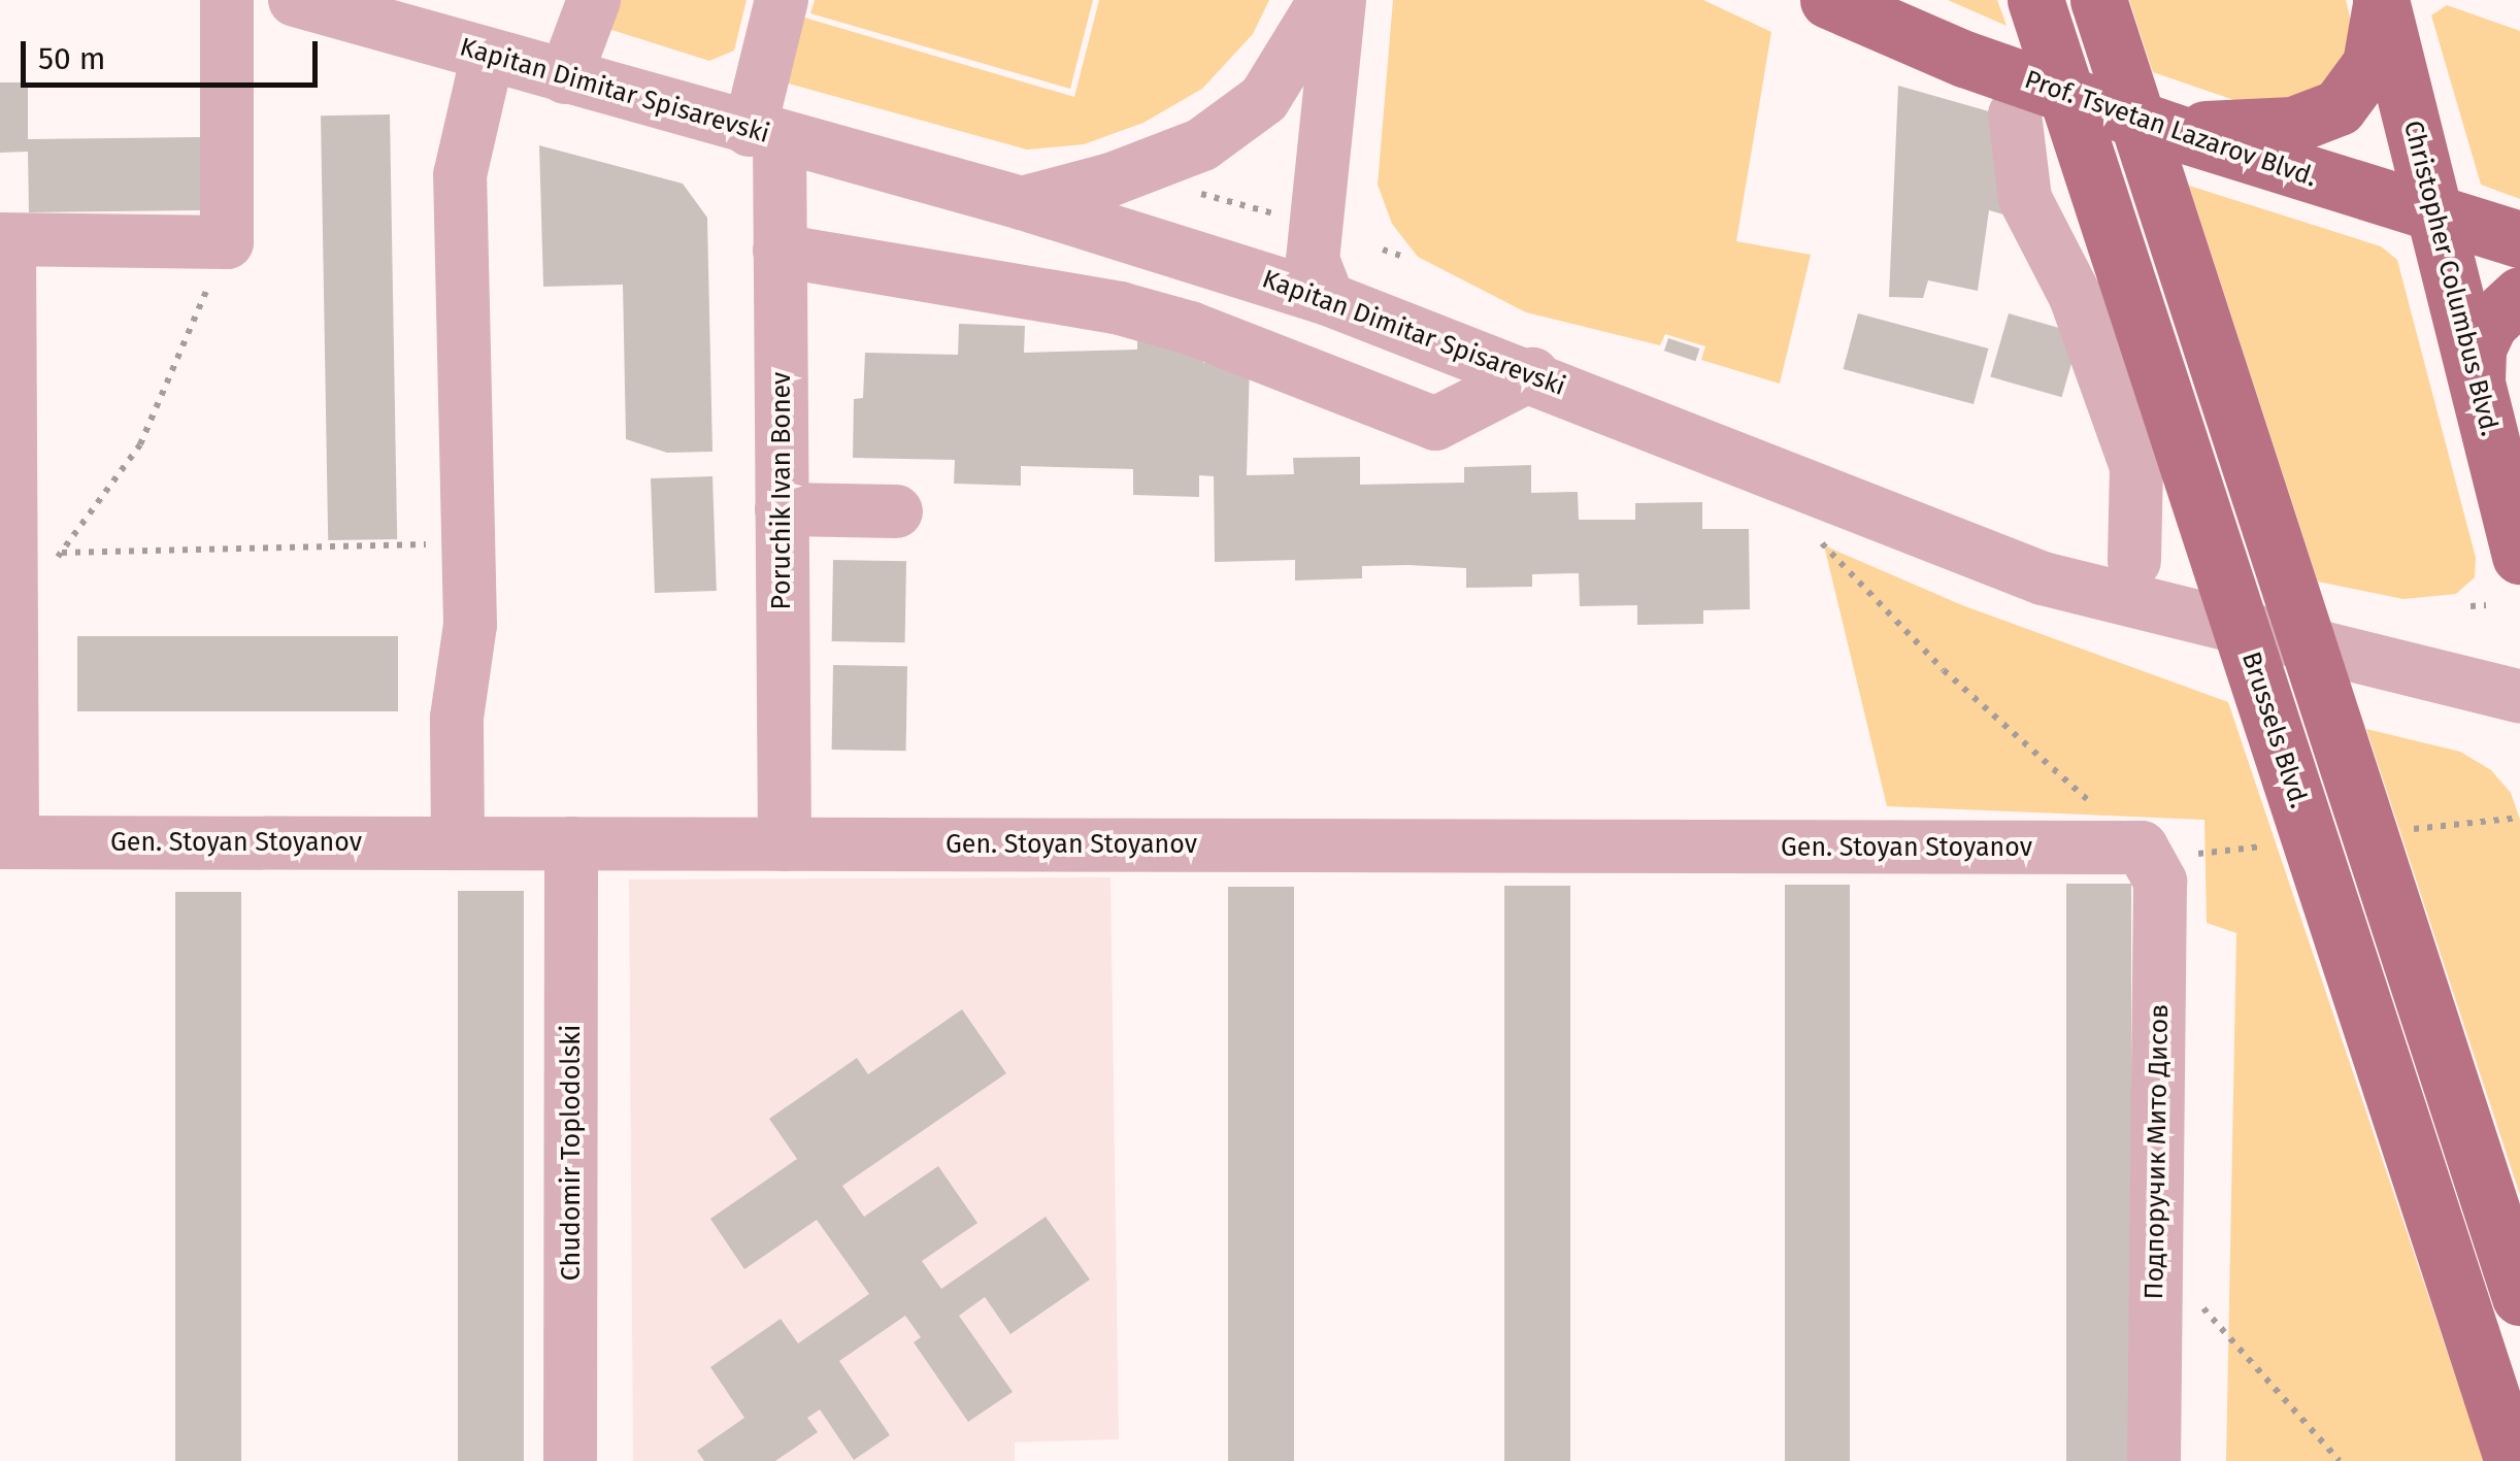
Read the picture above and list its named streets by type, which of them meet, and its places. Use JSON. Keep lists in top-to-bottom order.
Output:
{
  "streets": {
    "main road": ["Prof. Tsvetan Lazarov Blvd.", "Christopher Columbus Blvd.", "Brussels Blvd."],
    "street": [
      "Kapitan Dimitar Spisarevski",
      "Рoruchik Ivan Bonev",
      "Gen. Stoyan Stoyanov",
      "Подпоручик Мито Дисов",
      "Chudomir Toplodolski"
    ]
  },
  "crossings": [
    ["Kapitan Dimitar Spisarevski", "Рoruchik Ivan Bonev"],
    ["Prof. Tsvetan Lazarov Blvd.", "Christopher Columbus Blvd."],
    ["Рoruchik Ivan Bonev", "Gen. Stoyan Stoyanov"],
    ["Gen. Stoyan Stoyanov", "Подпоручик Мито Дисов"],
    ["Gen. Stoyan Stoyanov", "Chudomir Toplodolski"]
  ],
  "scale_bar": "50 m"
}
